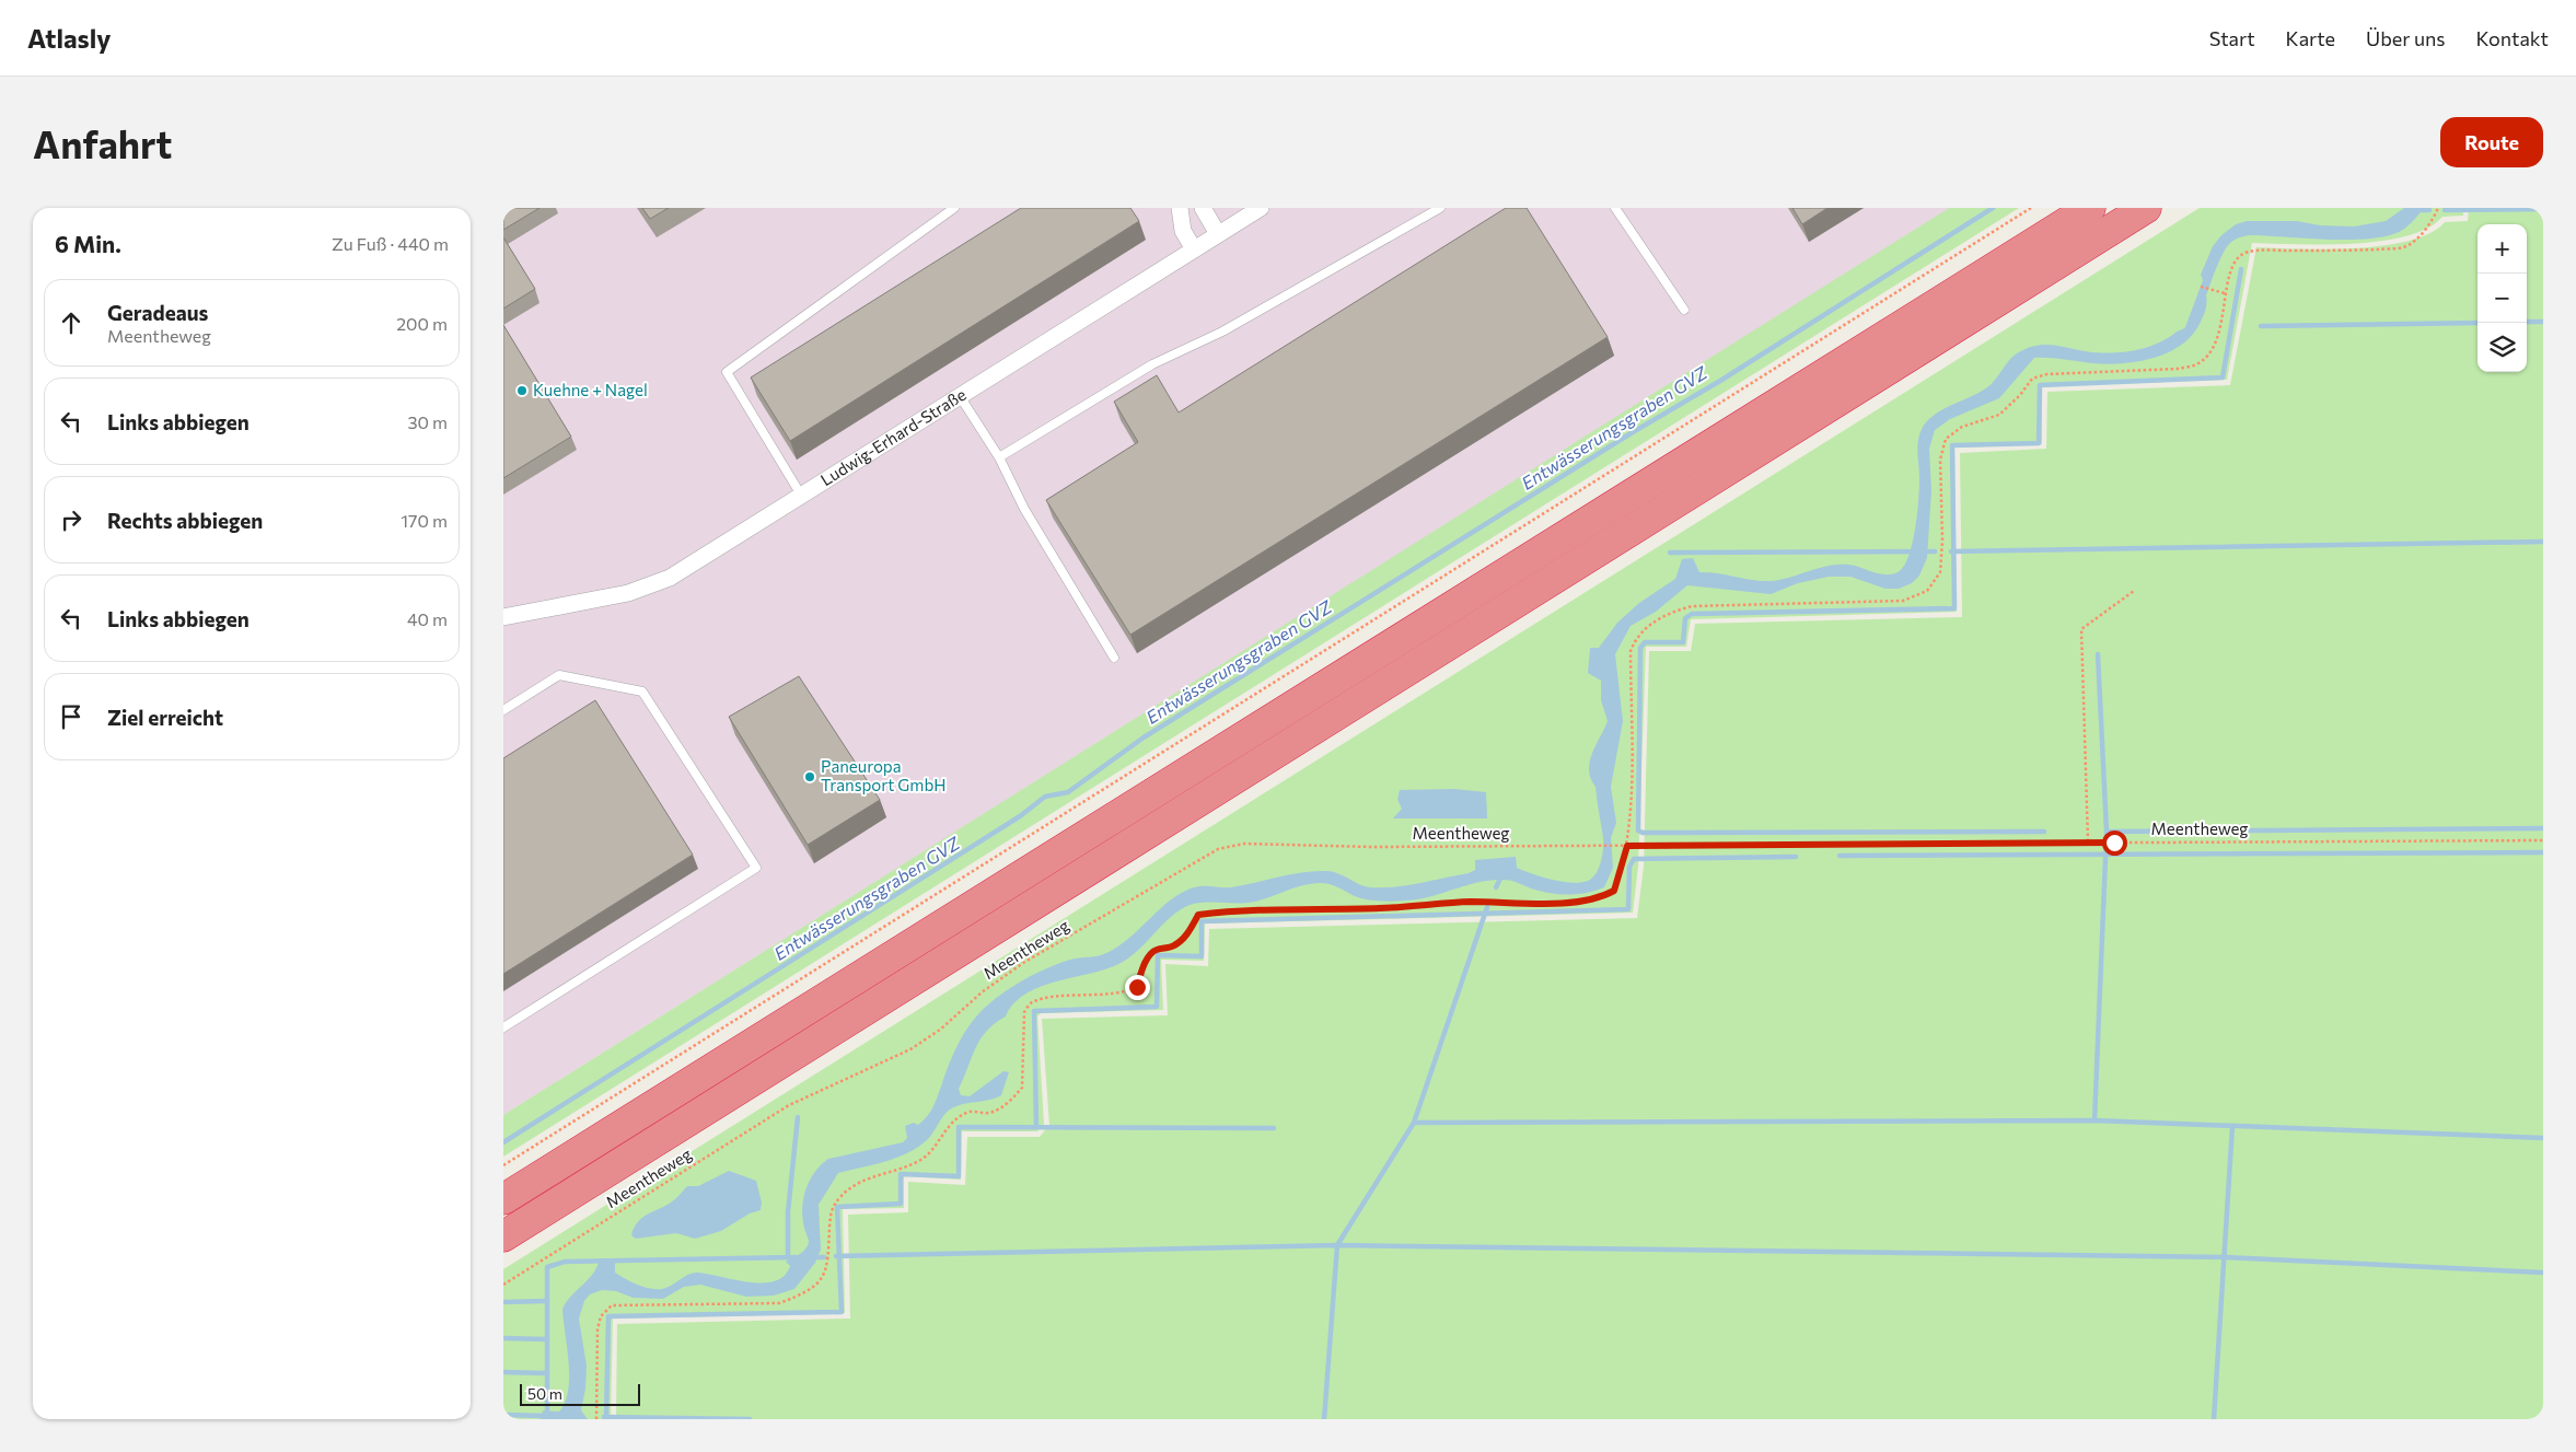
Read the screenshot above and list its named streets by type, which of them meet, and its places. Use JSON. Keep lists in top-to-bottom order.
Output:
{
  "streets": {
    "street": ["Ludwig-Erhard-Straße"],
    "path": ["Meentheweg"]
  },
  "water": ["Entwässerungsgraben GVZ"],
  "places": ["Kuehne + Nagel", "Paneuropa Transport GmbH"],
  "scale_bar": "50 m",
  "page": {
    "header": "Atlasly",
    "nav": [
      "Start",
      "Karte",
      "Über uns",
      "Kontakt"
    ],
    "buttons": "Route",
    "title": "Anfahrt",
    "heading": ["6 Min.", "Zu Fuß · 440 m"],
    "map_buttons": ["+", "−"],
    "list": [
      ["Geradeaus", "Meentheweg", "200 m"],
      ["Links abbiegen", "30 m"],
      ["Rechts abbiegen", "170 m"],
      ["Links abbiegen", "40 m"],
      "Ziel erreicht"
    ],
    "scale": "50 m"
  }
}
